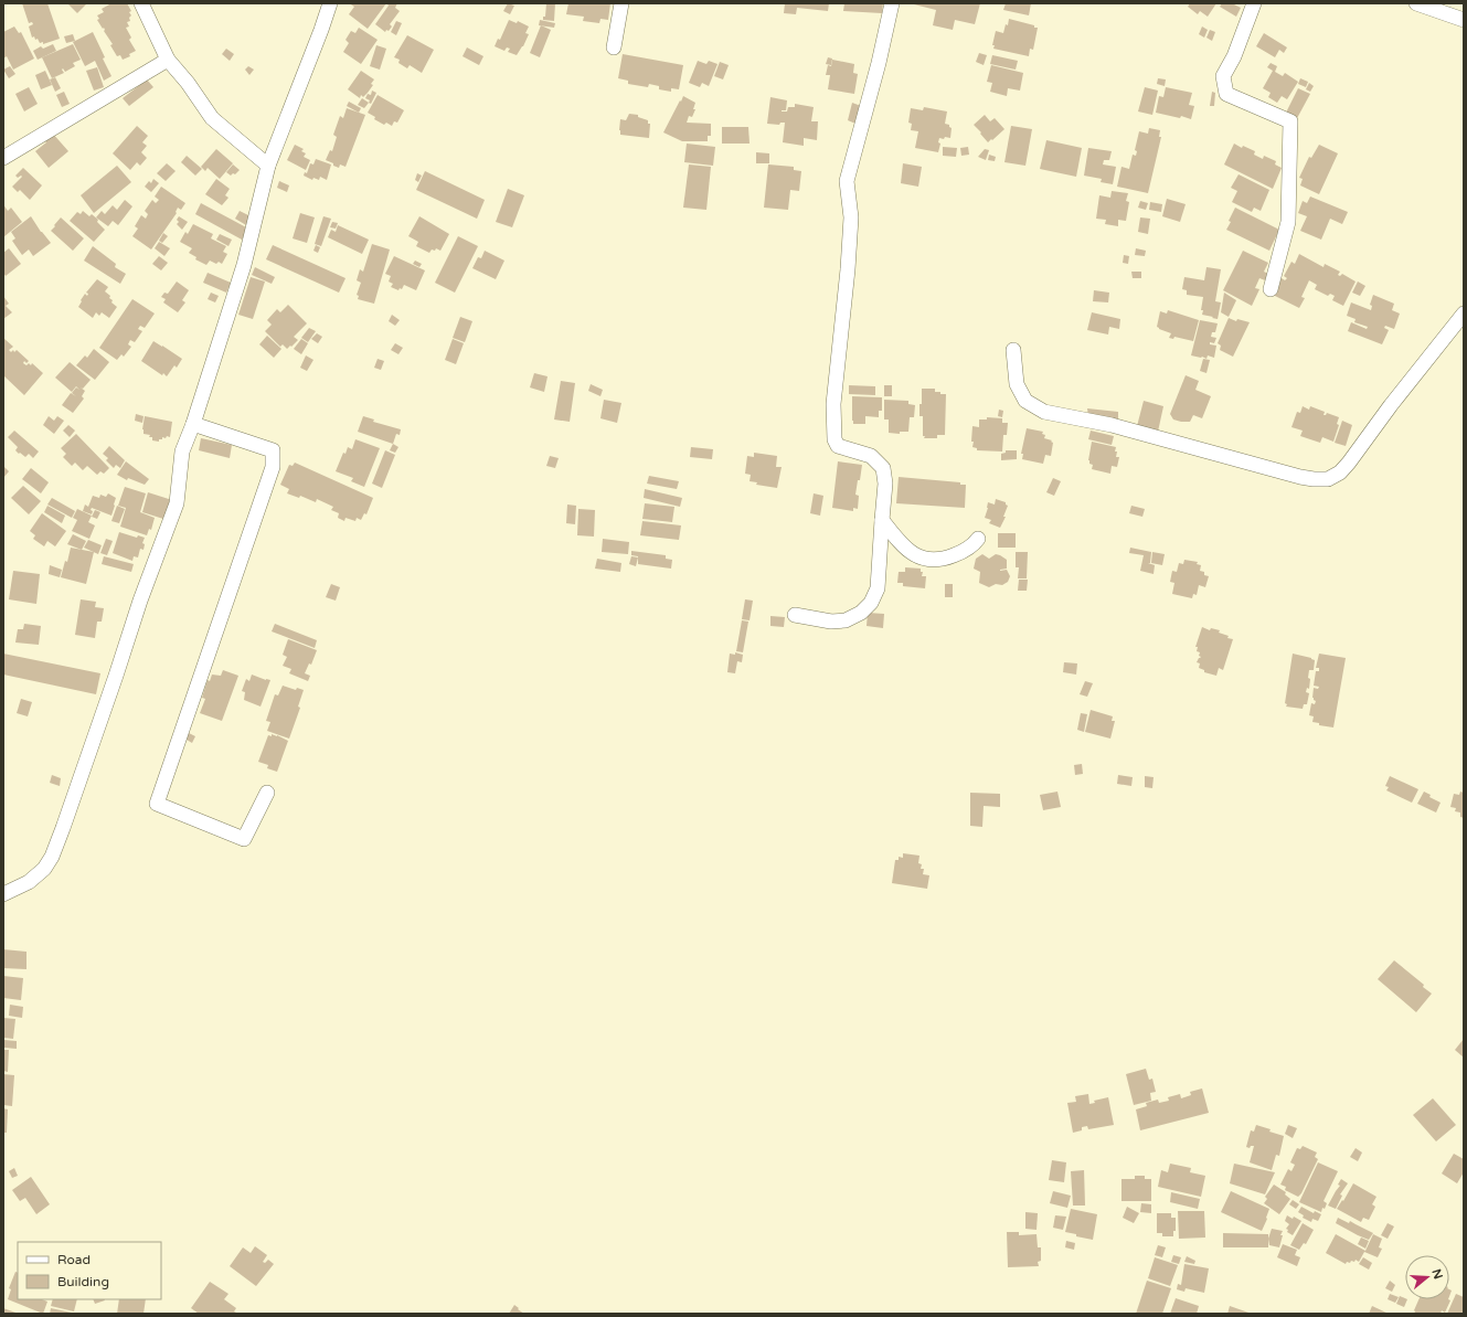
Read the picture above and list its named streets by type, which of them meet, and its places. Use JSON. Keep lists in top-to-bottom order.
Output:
{
  "legend": ["Road", "Building"],
  "north": "right"
}
